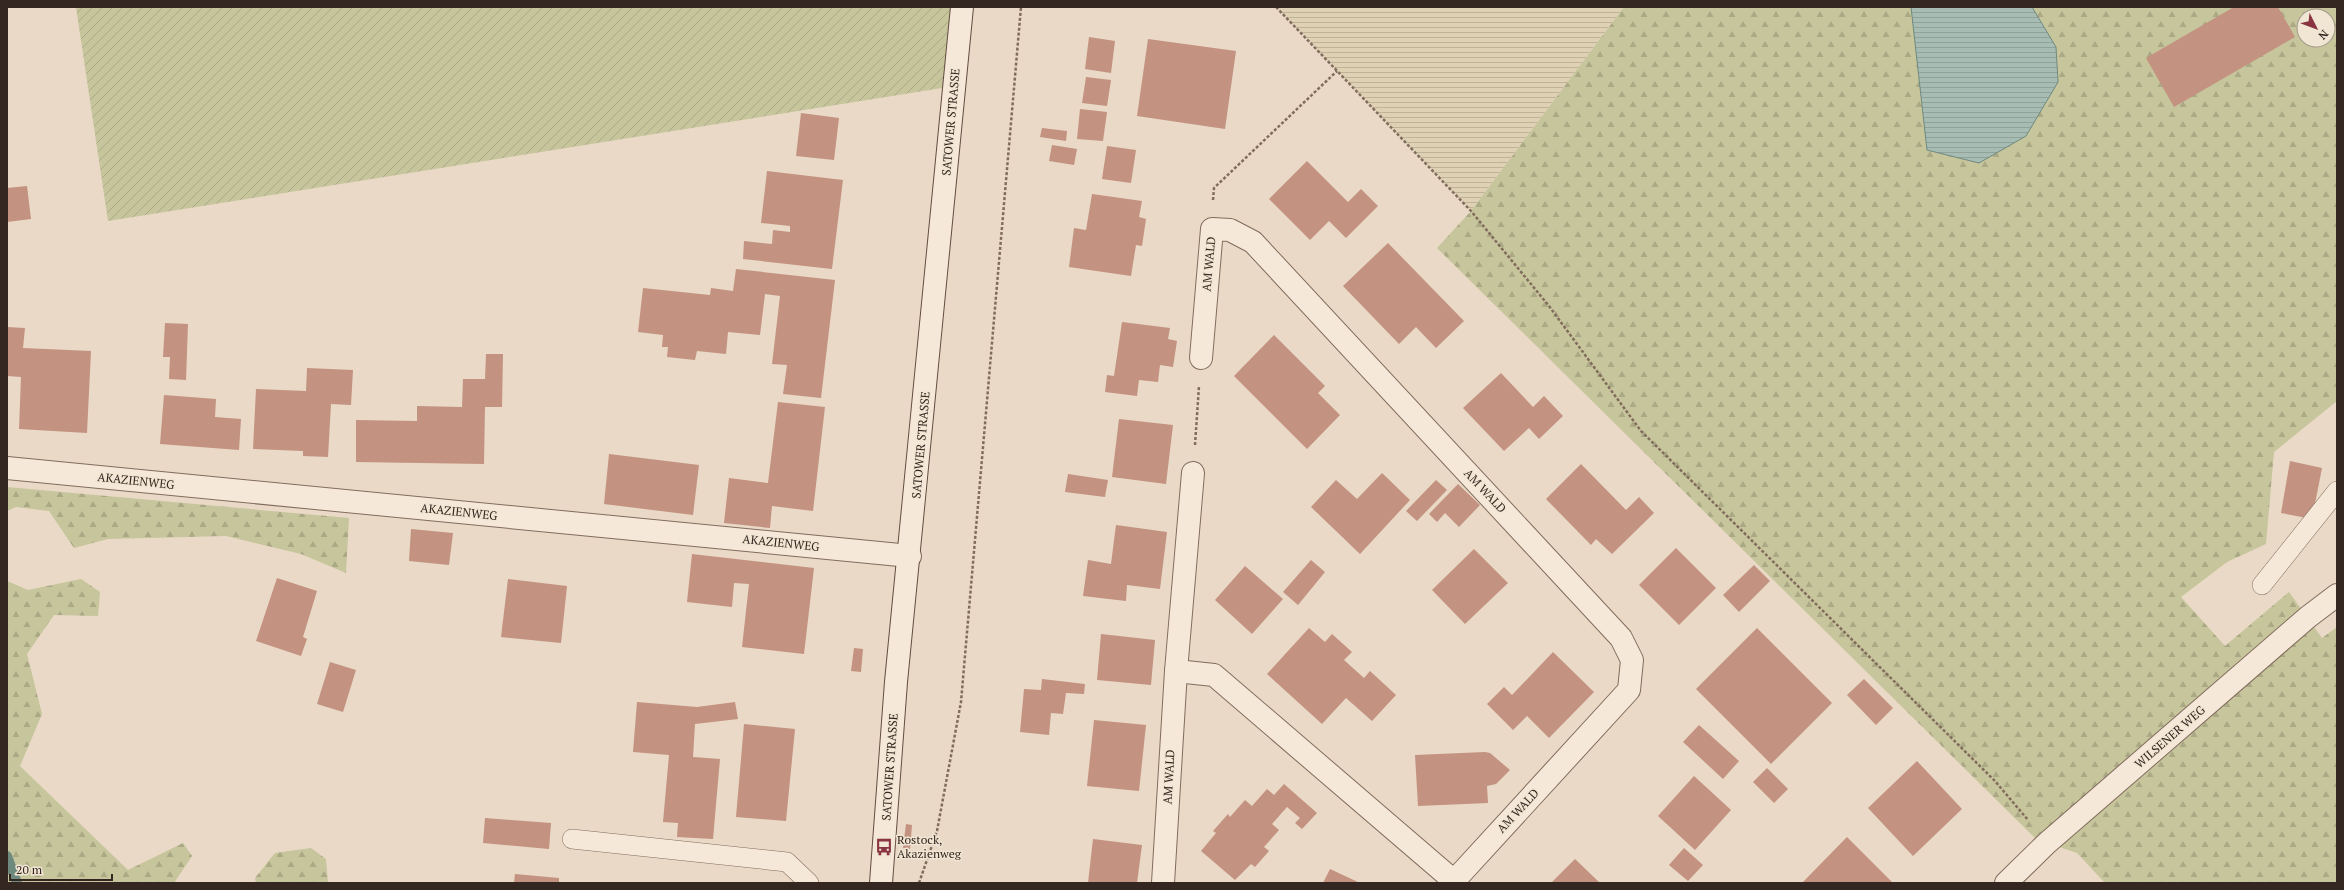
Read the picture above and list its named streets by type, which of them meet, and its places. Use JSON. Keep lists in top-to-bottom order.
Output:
{
  "streets": {
    "street": [
      "SATOWER STRASSE",
      "AM WALD",
      "AKAZIENWEG",
      "WILSENER WEG"
    ]
  },
  "crossings": [
    ["SATOWER STRASSE", "AKAZIENWEG"]
  ],
  "places": {
    "bus stop": ["Rostock, Akazienweg"]
  },
  "scale_bar": "20 m",
  "north": "bottom right"
}
